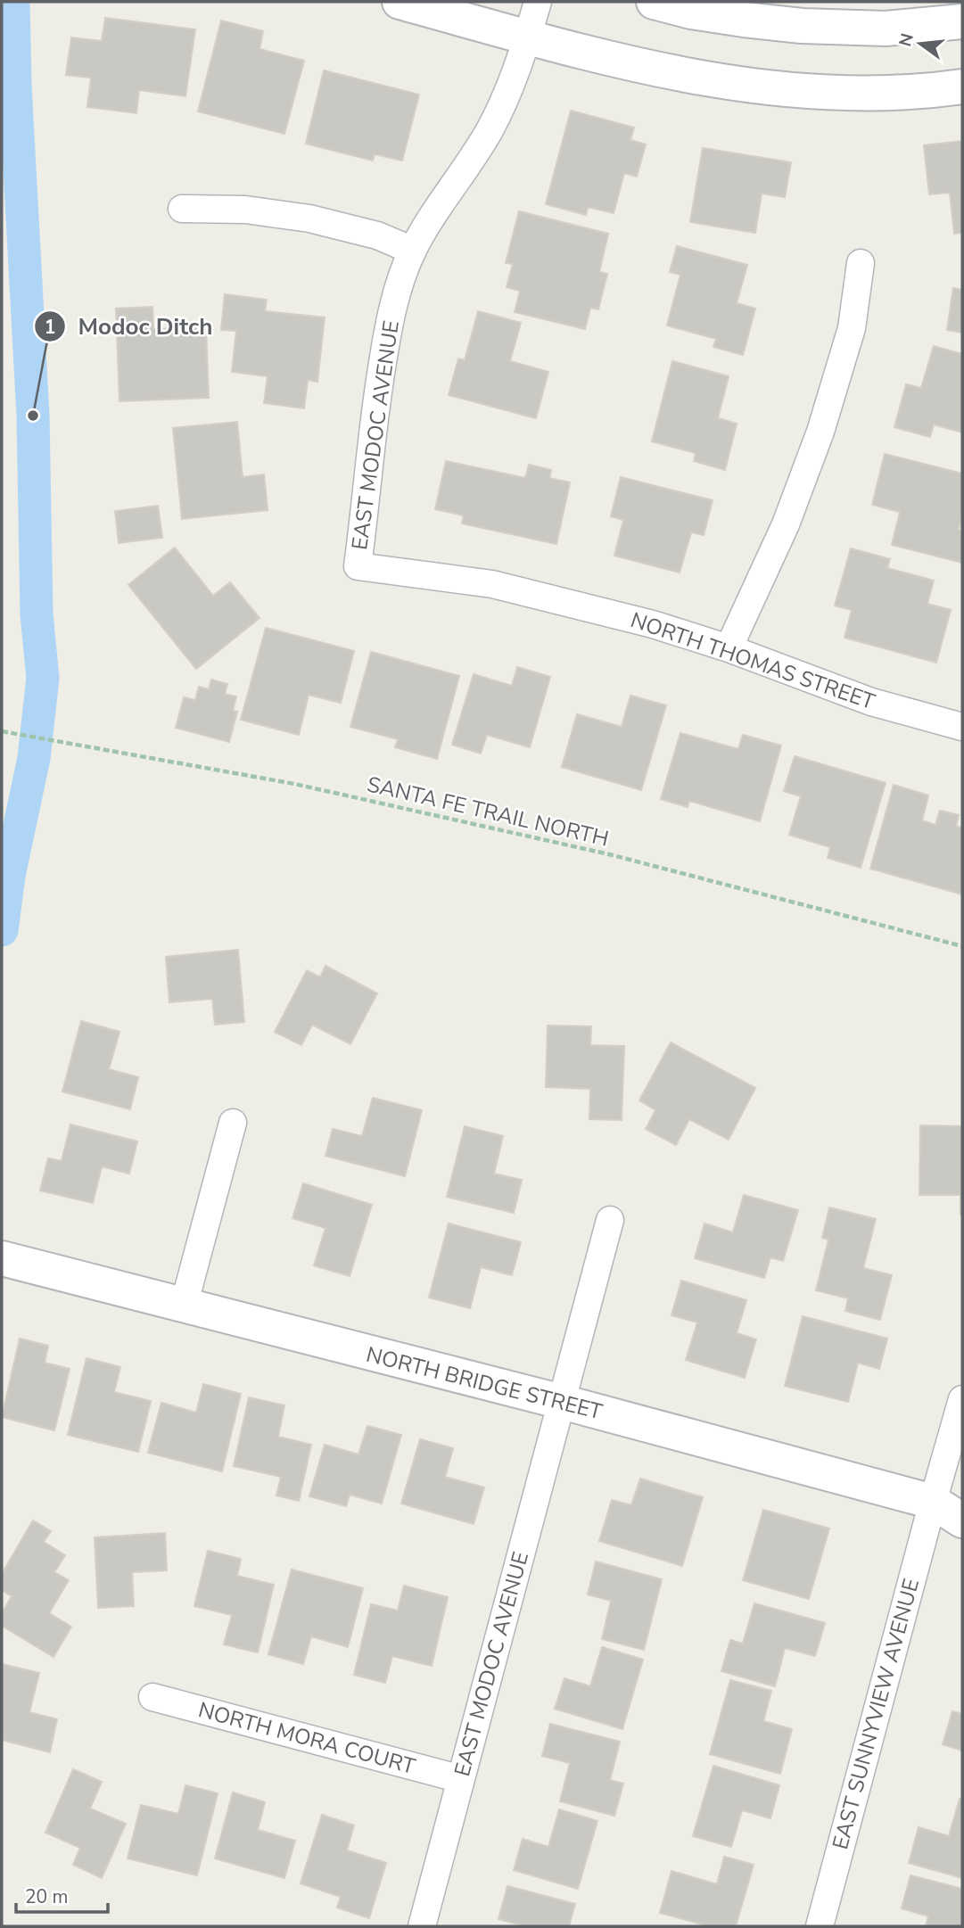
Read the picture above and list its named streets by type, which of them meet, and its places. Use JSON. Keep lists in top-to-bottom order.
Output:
{
  "streets": {
    "street": [
      "EAST MODOC AVENUE",
      "NORTH THOMAS STREET",
      "NORTH BRIDGE STREET",
      "EAST SUNNYVIEW AVENUE",
      "NORTH MORA COURT"
    ],
    "path": ["SANTA FE TRAIL NORTH"]
  },
  "crossings": [
    ["EAST MODOC AVENUE", "NORTH THOMAS STREET"],
    ["EAST MODOC AVENUE", "NORTH BRIDGE STREET"],
    ["EAST MODOC AVENUE", "NORTH MORA COURT"],
    ["NORTH BRIDGE STREET", "EAST SUNNYVIEW AVENUE"]
  ],
  "places": ["Modoc Ditch"],
  "scale_bar": "20 m",
  "north": "left"
}
